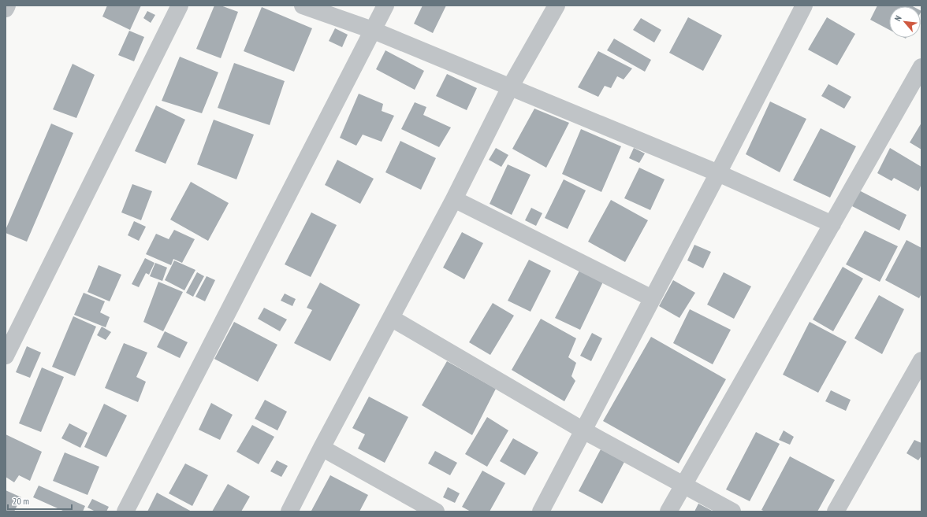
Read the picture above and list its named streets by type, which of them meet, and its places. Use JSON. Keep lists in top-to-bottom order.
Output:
{
  "scale_bar": "20 m",
  "north": "top left"
}
